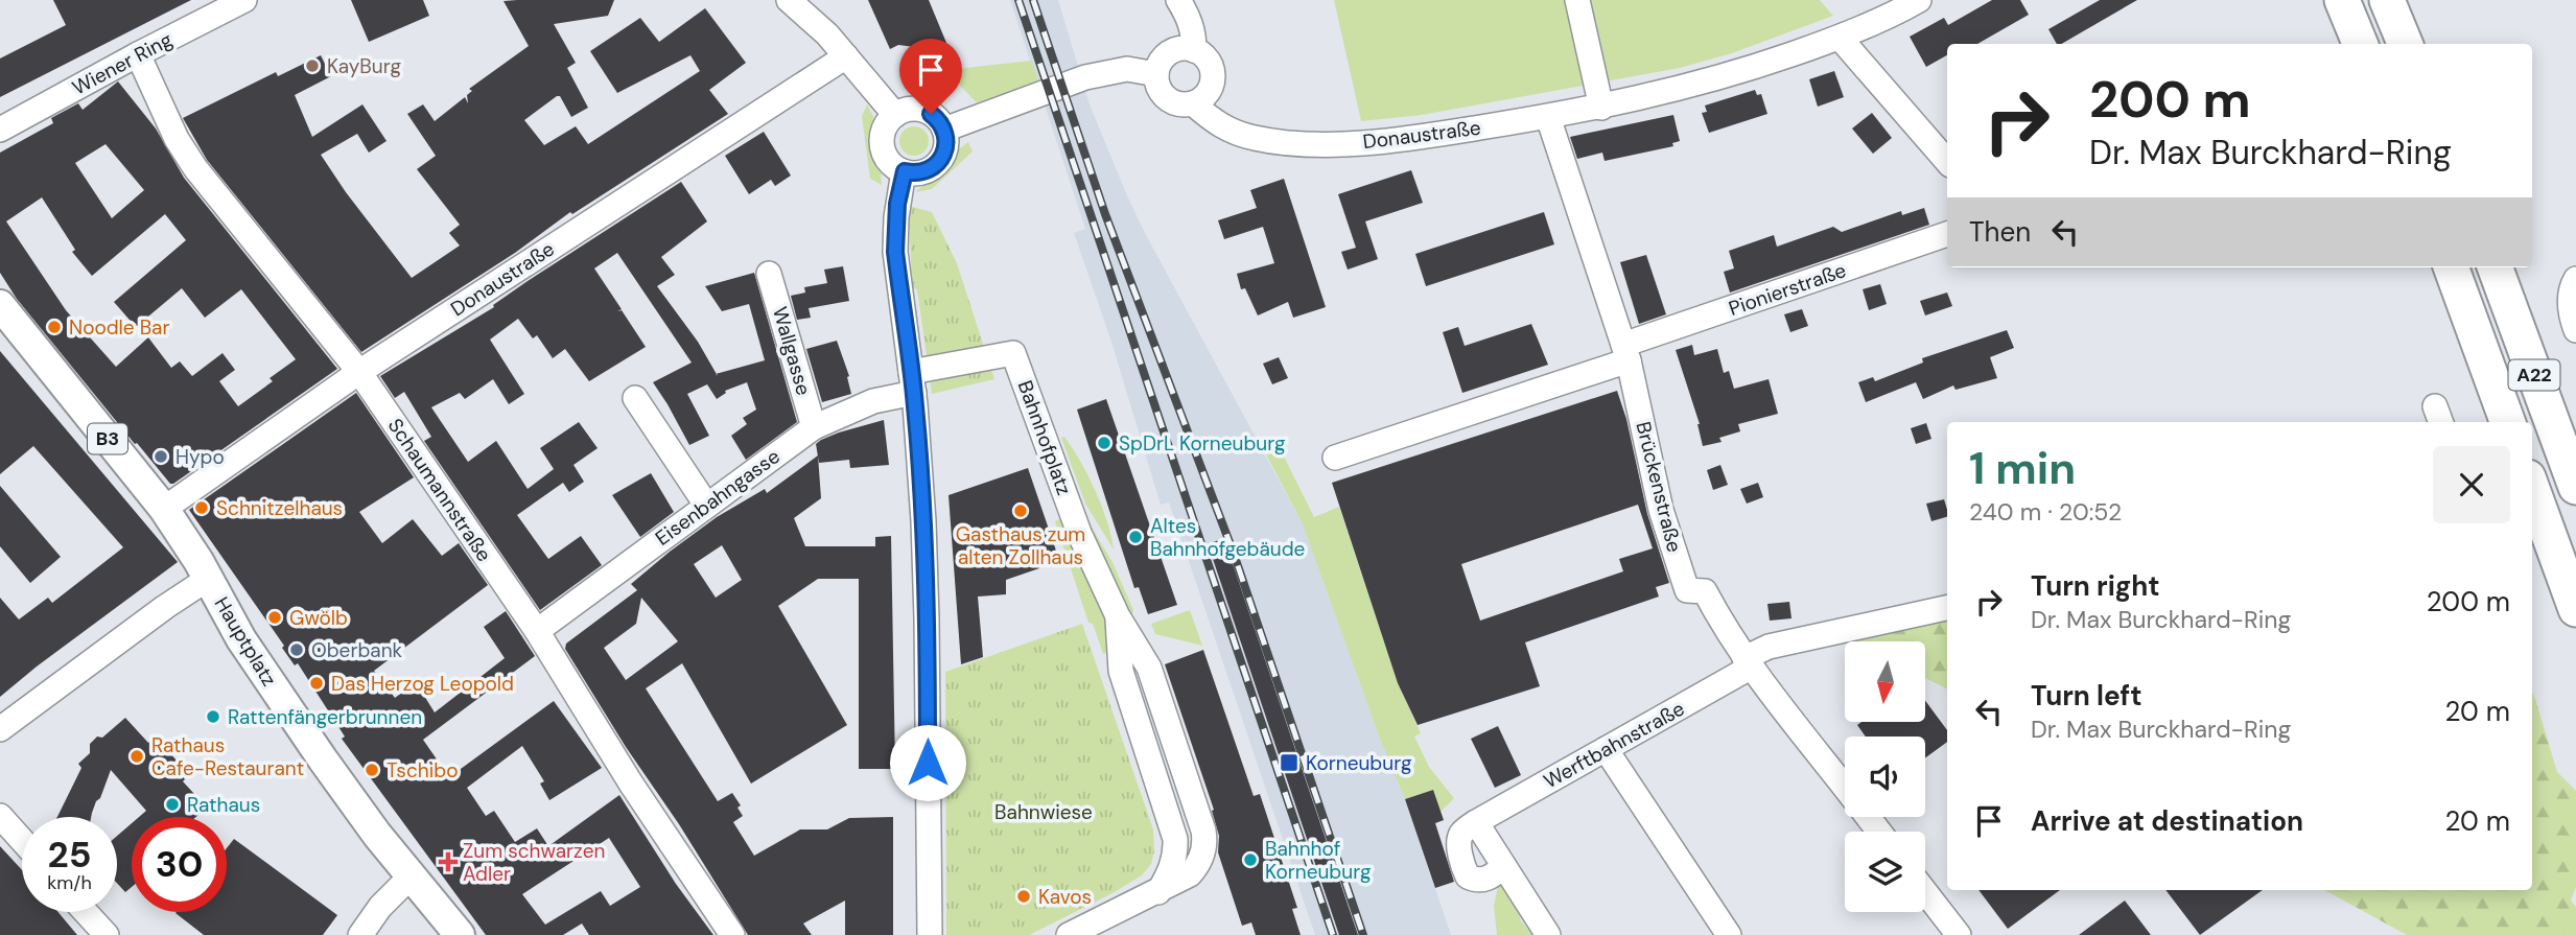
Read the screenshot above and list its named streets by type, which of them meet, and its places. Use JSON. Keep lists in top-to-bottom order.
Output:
{
  "streets": {
    "highway": ["A22"],
    "main road": ["B3", "Hauptplatz"],
    "street": [
      "Wiener Ring",
      "Donaustraße",
      "Pionierstraße",
      "Wallgasse",
      "Bahnhofplatz",
      "Brückenstraße",
      "Schaumannstraße",
      "Eisenbahngasse",
      "Werftbahnstraße"
    ]
  },
  "crossings": [
    ["Wiener Ring", "Schaumannstraße"],
    ["Donaustraße", "B3"],
    ["Donaustraße", "Brückenstraße"],
    ["Donaustraße", "Schaumannstraße"],
    ["Pionierstraße", "Brückenstraße"],
    ["Wallgasse", "Eisenbahngasse"],
    ["Bahnhofplatz", "Eisenbahngasse"],
    ["B3", "Hauptplatz"],
    ["Brückenstraße", "Werftbahnstraße"],
    ["Schaumannstraße", "Eisenbahngasse"]
  ],
  "parks": ["Bahnwiese"],
  "places": {
    "other": [
      "KayBurg",
      "Noodle Bar",
      "SpDrL Korneuburg",
      "Hypo",
      "Schnitzelhaus",
      "Gasthaus zum alten Zollhaus",
      "Altes Bahnhofgebäude",
      "Gwölb",
      "Oberbank",
      "Das Herzog Leopold",
      "Rattenfängerbrunnen",
      "Rathaus Cafe-Restaurant",
      "Tschibo",
      "Rathaus",
      "Bahnhof Korneuburg",
      "Kavos"
    ],
    "transit": ["Korneuburg"],
    "health": ["Zum schwarzen Adler"]
  },
  "north": "bottom",
  "page": {
    "turn": ["200 m", "Dr. Max Burckhard-Ring"],
    "then": "Then",
    "heading": ["1 min", "240 m · 20:52"],
    "list": [
      {
        "name": "Turn right",
        "note": "Dr. Max Burckhard-Ring",
        "value": "200 m"
      },
      {
        "name": "Turn left",
        "note": "Dr. Max Burckhard-Ring",
        "value": "20 m"
      },
      {
        "name": "Arrive at destination",
        "value": "20 m"
      }
    ],
    "speed": "25 km/h",
    "limit": "30"
  }
}
